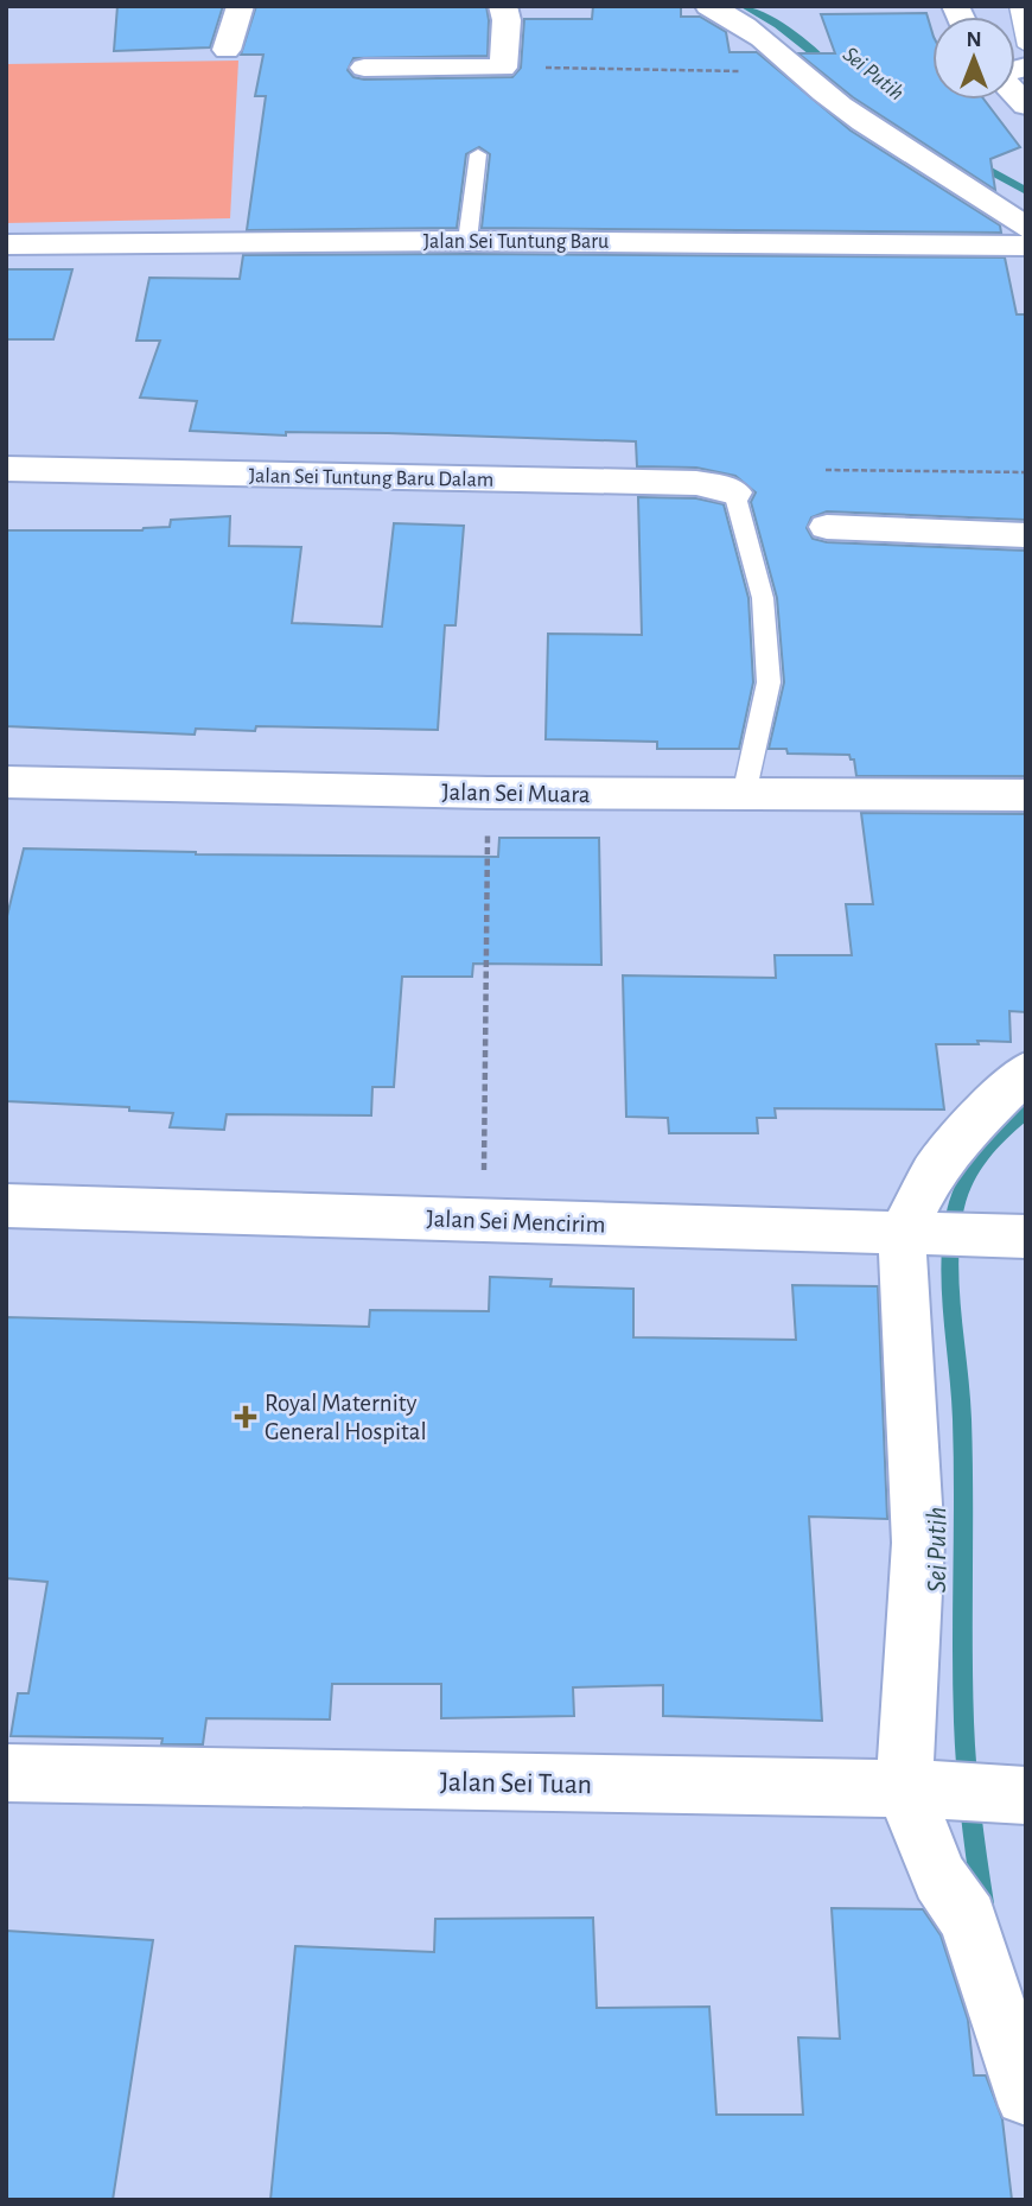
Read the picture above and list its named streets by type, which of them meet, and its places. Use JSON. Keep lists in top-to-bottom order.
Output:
{
  "streets": {
    "street": [
      "Jalan Sei Tuntung Baru",
      "Jalan Sei Tuntung Baru Dalam",
      "Jalan Sei Muara",
      "Jalan Sei Mencirim",
      "Jalan Sei Tuan"
    ]
  },
  "water": ["Sei Putih"],
  "places": {
    "health": ["Royal Maternity General Hospital"]
  },
  "north": "top"
}
